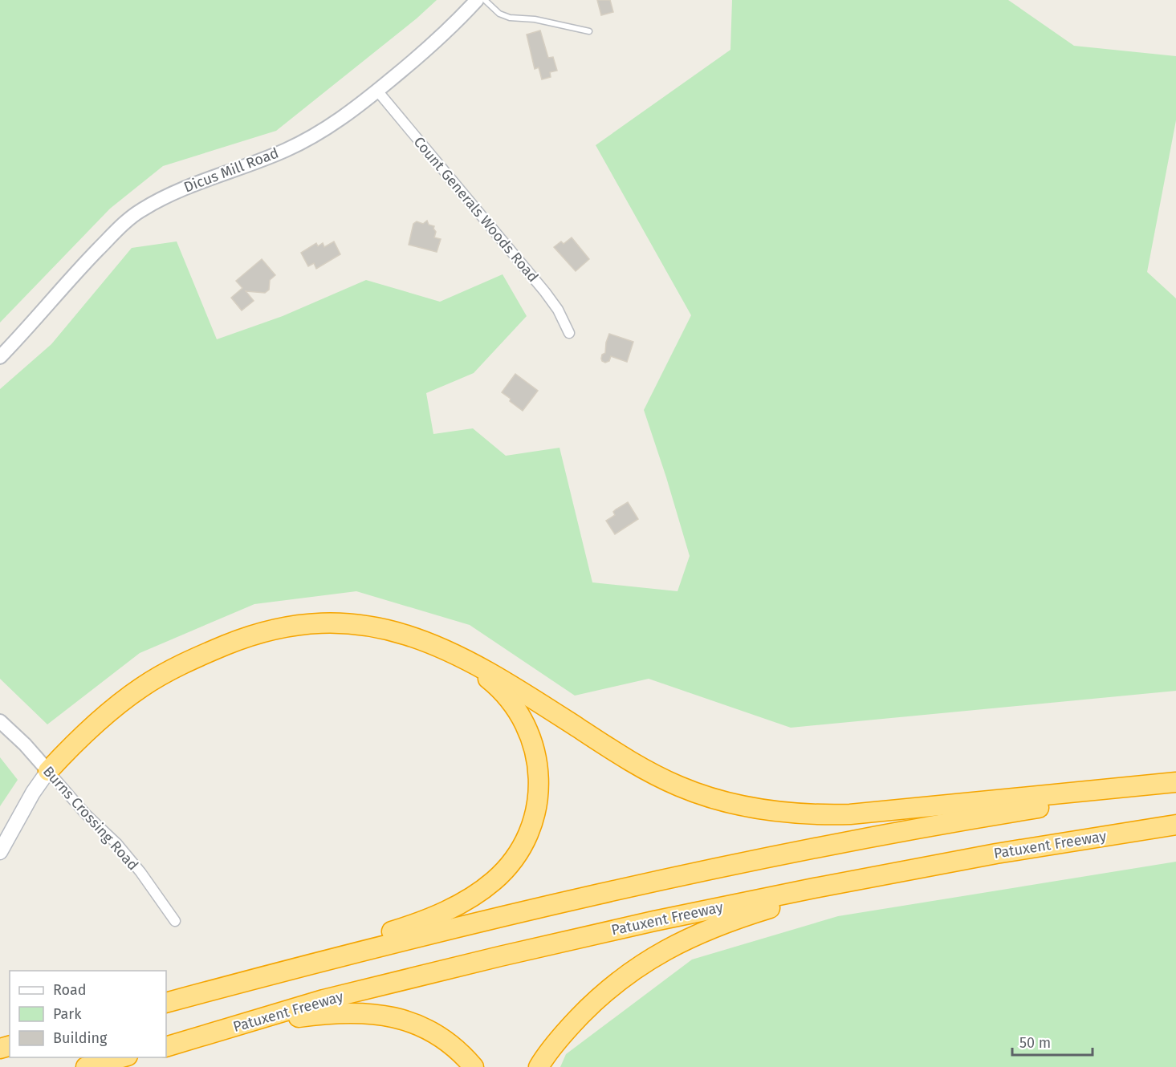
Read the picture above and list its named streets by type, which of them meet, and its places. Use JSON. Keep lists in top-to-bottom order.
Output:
{
  "streets": {
    "highway": ["Patuxent Freeway"],
    "street": ["Dicus Mill Road", "Count Generals Woods Road", "Burns Crossing Road"]
  },
  "crossings": [
    ["Dicus Mill Road", "Count Generals Woods Road"]
  ],
  "legend": ["Road", "Park", "Building"],
  "scale_bar": "50 m"
}
